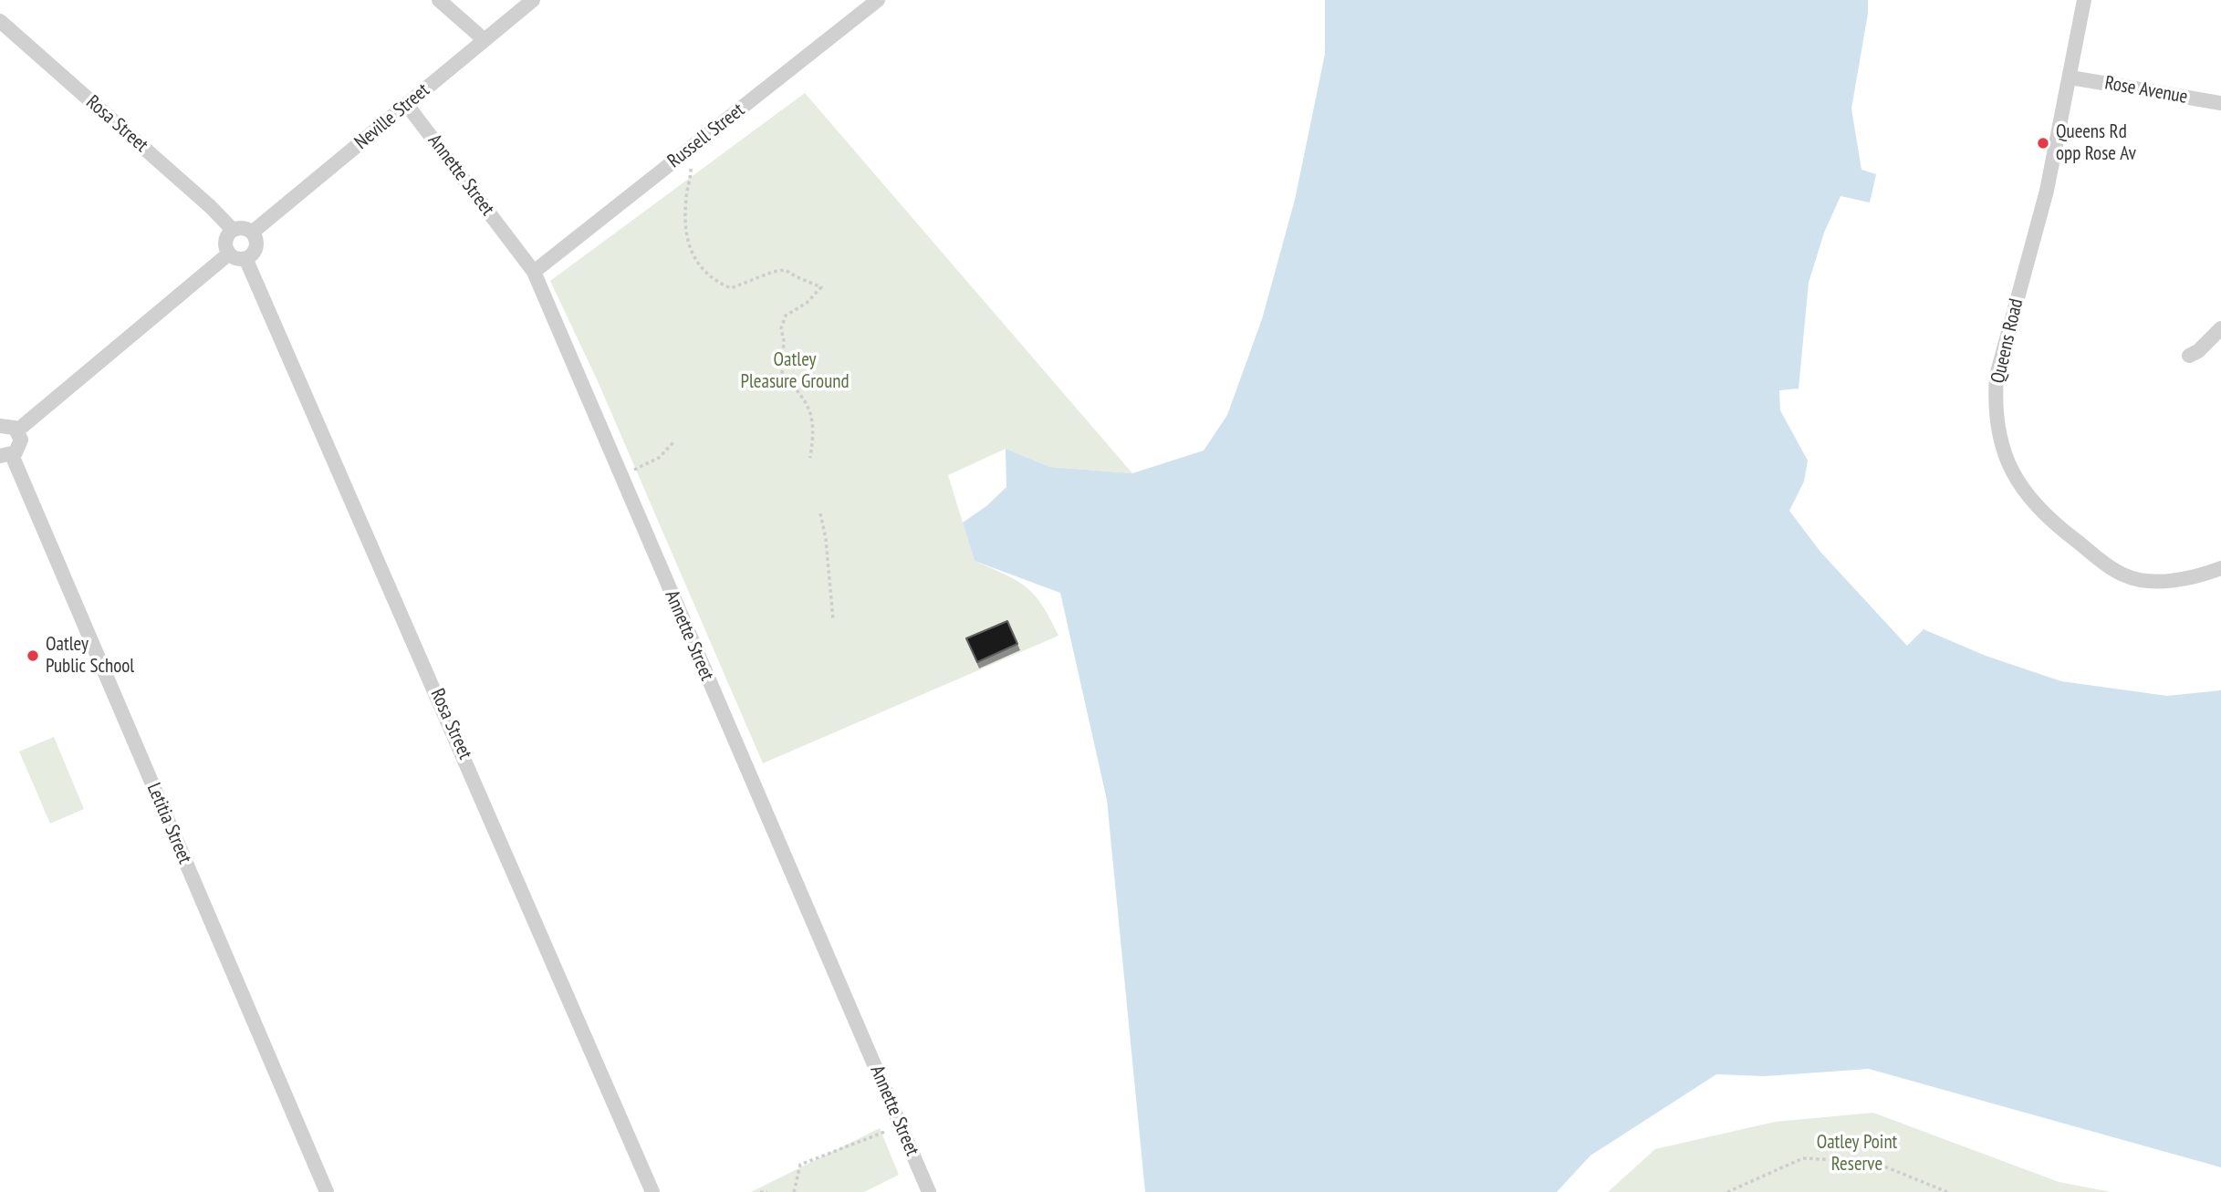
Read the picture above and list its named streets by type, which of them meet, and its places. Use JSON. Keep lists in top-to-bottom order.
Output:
{
  "streets": {
    "street": [
      "Rose Avenue",
      "Neville Street",
      "Rosa Street",
      "Russell Street",
      "Annette Street",
      "Queens Road",
      "Letitia Street"
    ]
  },
  "crossings": [
    ["Rose Avenue", "Queens Road"],
    ["Neville Street", "Rosa Street"],
    ["Neville Street", "Annette Street"],
    ["Russell Street", "Annette Street"]
  ],
  "parks": ["Oatley Pleasure Ground", "Oatley Point Reserve"],
  "places": ["Queens Rd opp Rose Av", "Oatley Public School"]
}
